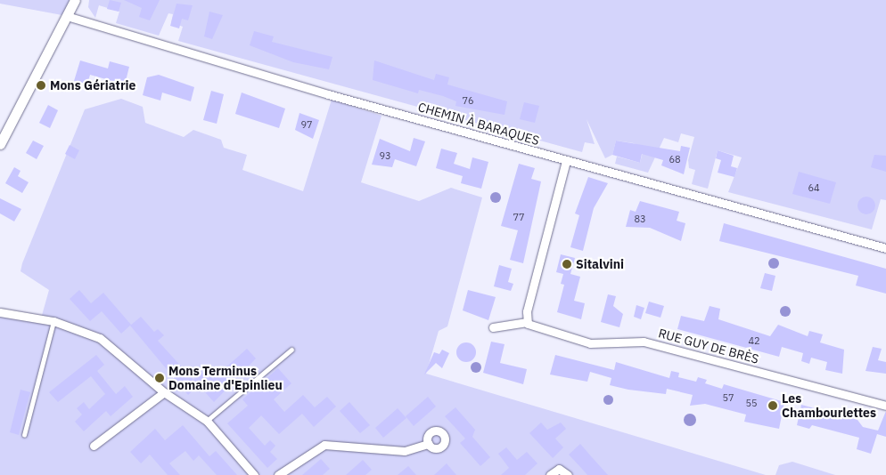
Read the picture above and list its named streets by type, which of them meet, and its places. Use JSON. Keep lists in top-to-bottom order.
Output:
{
  "streets": {
    "street": ["CHEMIN À BARAQUES", "RUE GUY DE BRÈS"]
  },
  "places": [
    "Mons Gériatrie",
    "Sitalvini",
    "Mons Terminus Domaine d'Epinlieu",
    "Les Chambourlettes"
  ],
  "house_numbers": [
    "76",
    "97",
    "93",
    "68",
    "64",
    "77",
    "83",
    "42",
    "57",
    "55"
  ]
}
